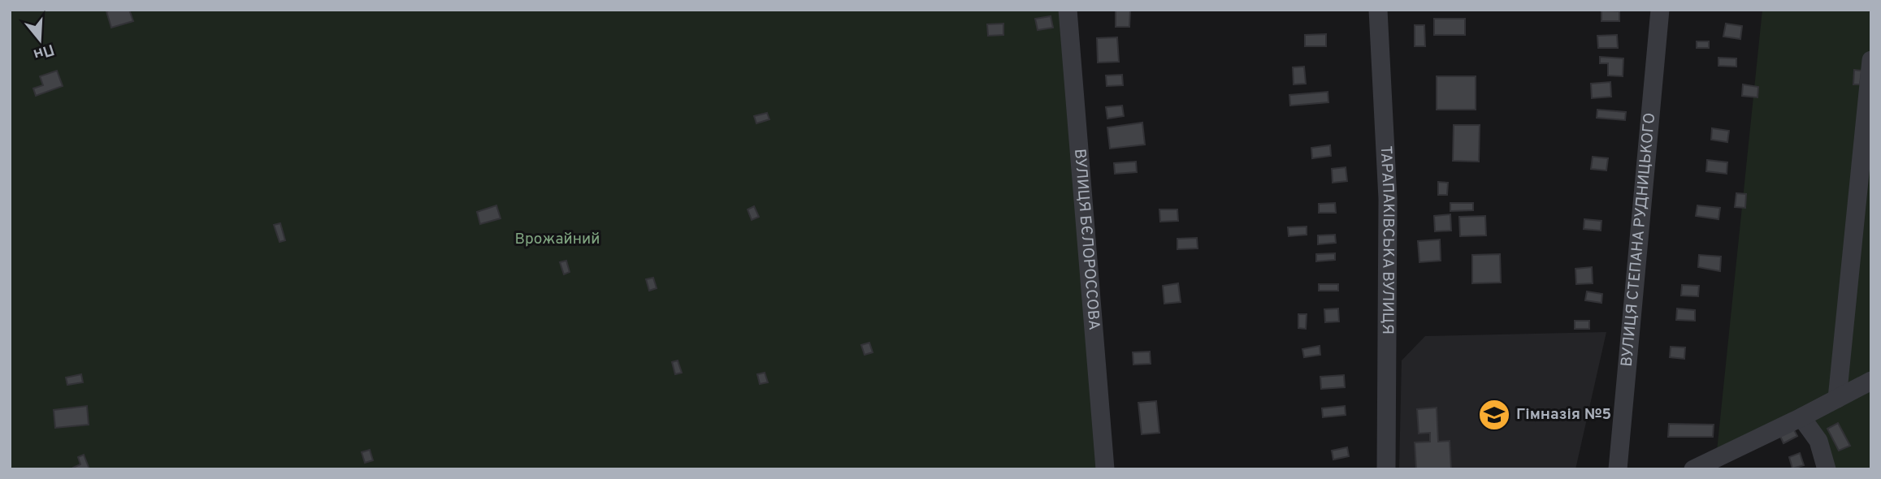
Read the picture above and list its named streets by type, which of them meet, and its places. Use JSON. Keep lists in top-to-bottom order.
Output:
{
  "streets": {
    "street": ["ВУЛИЦЯ БЄЛОРОССОВА", "ТАРАПАКІВСЬКА ВУЛИЦЯ", "ВУЛИЦЯ СТЕПАНА РУДНИЦЬКОГО"]
  },
  "parks": ["Врожайний"],
  "places": {
    "school or university": ["Гімназія №5"]
  },
  "north": "bottom"
}
